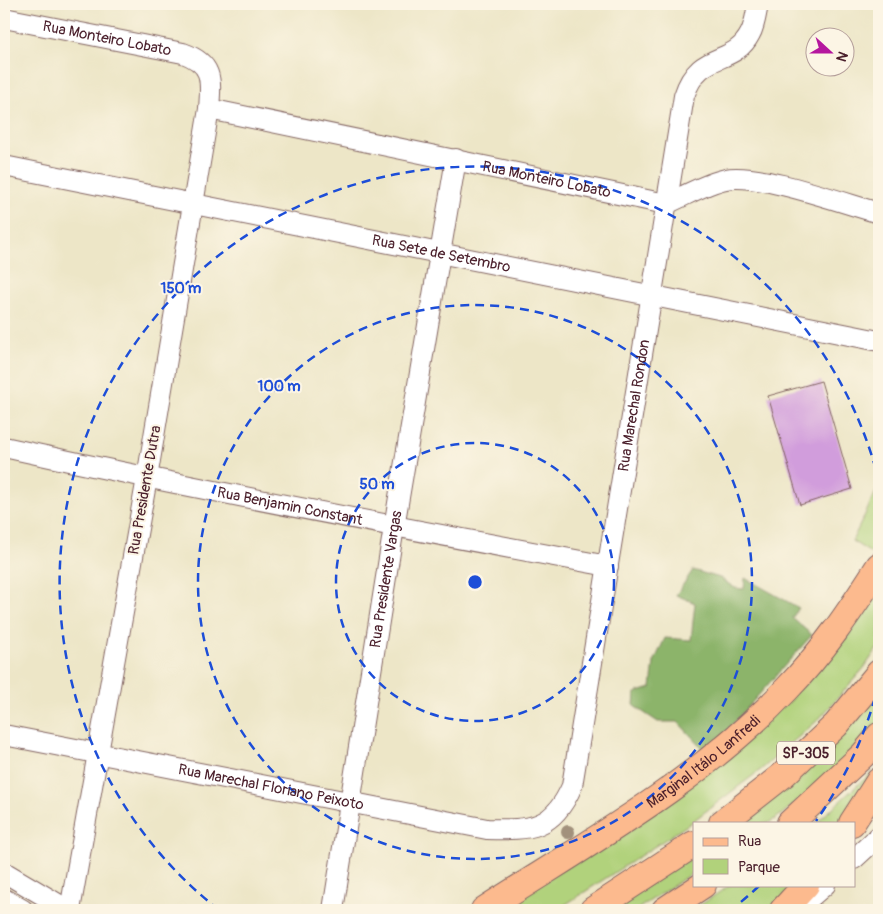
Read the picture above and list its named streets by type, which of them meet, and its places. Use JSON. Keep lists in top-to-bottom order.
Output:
{
  "streets": {
    "main road": ["SP-305", "Marginal Itálo Lanfredi"],
    "street": [
      "Rua Monteiro Lobato",
      "Rua Sete de Setembro",
      "Rua Marechal Rondon",
      "Rua Presidente Dutra",
      "Rua Benjamin Constant",
      "Rua Presidente Vargas",
      "Rua Marechal Floriano Peixoto"
    ]
  },
  "crossings": [
    ["Rua Monteiro Lobato", "Rua Marechal Rondon"],
    ["Rua Monteiro Lobato", "Rua Presidente Dutra"],
    ["Rua Monteiro Lobato", "Rua Presidente Vargas"],
    ["Rua Sete de Setembro", "Rua Marechal Rondon"],
    ["Rua Sete de Setembro", "Rua Presidente Dutra"],
    ["Rua Sete de Setembro", "Rua Presidente Vargas"],
    ["Rua Marechal Rondon", "Rua Benjamin Constant"],
    ["Rua Marechal Rondon", "Rua Marechal Floriano Peixoto"],
    ["Rua Presidente Dutra", "Rua Benjamin Constant"],
    ["Rua Presidente Dutra", "Rua Marechal Floriano Peixoto"],
    ["Rua Benjamin Constant", "Rua Presidente Vargas"],
    ["Rua Presidente Vargas", "Rua Marechal Floriano Peixoto"]
  ],
  "legend": ["Rua", "Parque"],
  "north": "right",
  "rings": ["150 m", "100 m", "50 m"]
}
